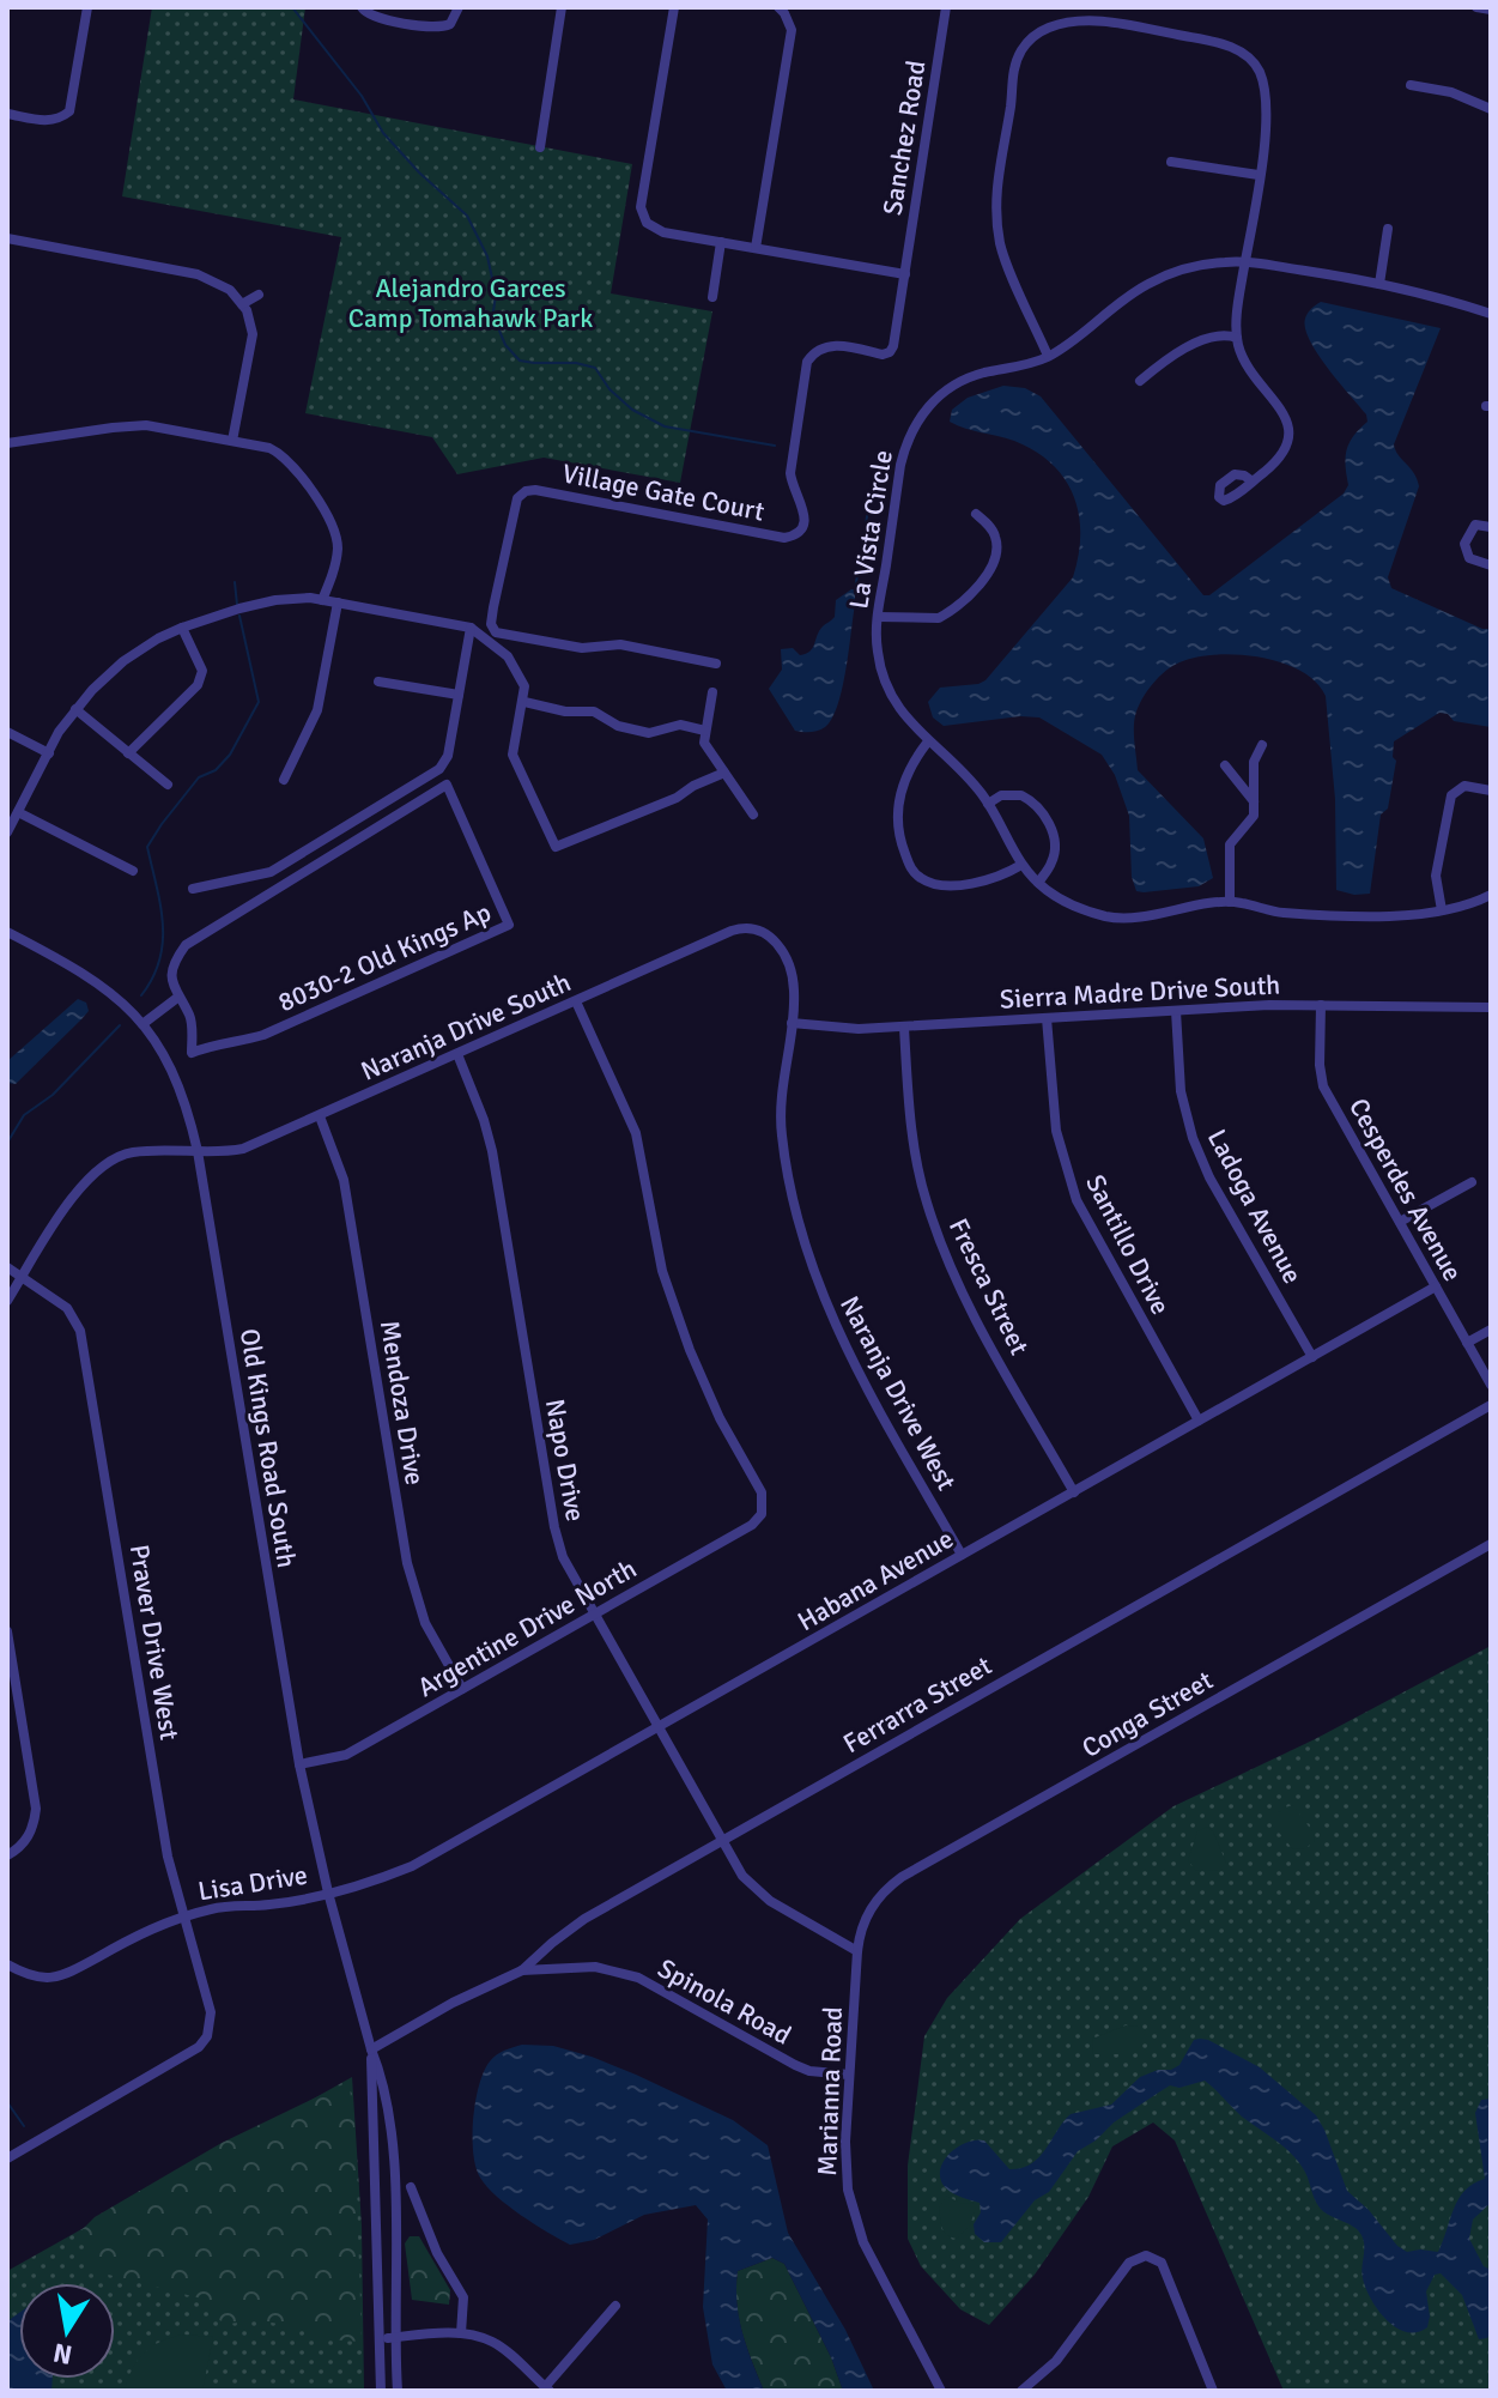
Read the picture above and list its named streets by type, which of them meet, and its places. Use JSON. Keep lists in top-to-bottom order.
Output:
{
  "streets": {
    "street": [
      "Sanchez Road",
      "Village Gate Court",
      "La Vista Circle",
      "8030-2 Old Kings Ap",
      "Sierra Madre Drive South",
      "Naranja Drive South",
      "Cesperdes Avenue",
      "Ladoga Avenue",
      "Santillo Drive",
      "Fresca Street",
      "Naranja Drive West",
      "Mendoza Drive",
      "Old Kings Road South",
      "Napo Drive",
      "Habana Avenue",
      "Argentine Drive North",
      "Praver Drive West",
      "Ferrarra Street",
      "Conga Street",
      "Lisa Drive",
      "Spinola Road",
      "Marianna Road"
    ]
  },
  "crossings": [
    ["Sanchez Road", "Village Gate Court"],
    ["Sierra Madre Drive South", "Cesperdes Avenue"],
    ["Sierra Madre Drive South", "Ladoga Avenue"],
    ["Sierra Madre Drive South", "Santillo Drive"],
    ["Sierra Madre Drive South", "Fresca Street"],
    ["Sierra Madre Drive South", "Naranja Drive West"],
    ["Naranja Drive South", "Naranja Drive West"],
    ["Naranja Drive South", "Mendoza Drive"],
    ["Naranja Drive South", "Old Kings Road South"],
    ["Naranja Drive South", "Napo Drive"],
    ["Naranja Drive South", "Argentine Drive North"],
    ["Naranja Drive South", "Praver Drive West"],
    ["Cesperdes Avenue", "Habana Avenue"],
    ["Ladoga Avenue", "Habana Avenue"],
    ["Santillo Drive", "Habana Avenue"],
    ["Fresca Street", "Habana Avenue"],
    ["Naranja Drive West", "Habana Avenue"],
    ["Mendoza Drive", "Argentine Drive North"],
    ["Old Kings Road South", "Habana Avenue"],
    ["Old Kings Road South", "Argentine Drive North"],
    ["Old Kings Road South", "Ferrarra Street"],
    ["Old Kings Road South", "Lisa Drive"],
    ["Napo Drive", "Habana Avenue"],
    ["Napo Drive", "Argentine Drive North"],
    ["Napo Drive", "Ferrarra Street"],
    ["Habana Avenue", "Lisa Drive"],
    ["Praver Drive West", "Lisa Drive"],
    ["Ferrarra Street", "Spinola Road"],
    ["Conga Street", "Marianna Road"],
    ["Spinola Road", "Marianna Road"]
  ],
  "parks": ["Alejandro Garces Camp Tomahawk Park"],
  "north": "bottom"
}
